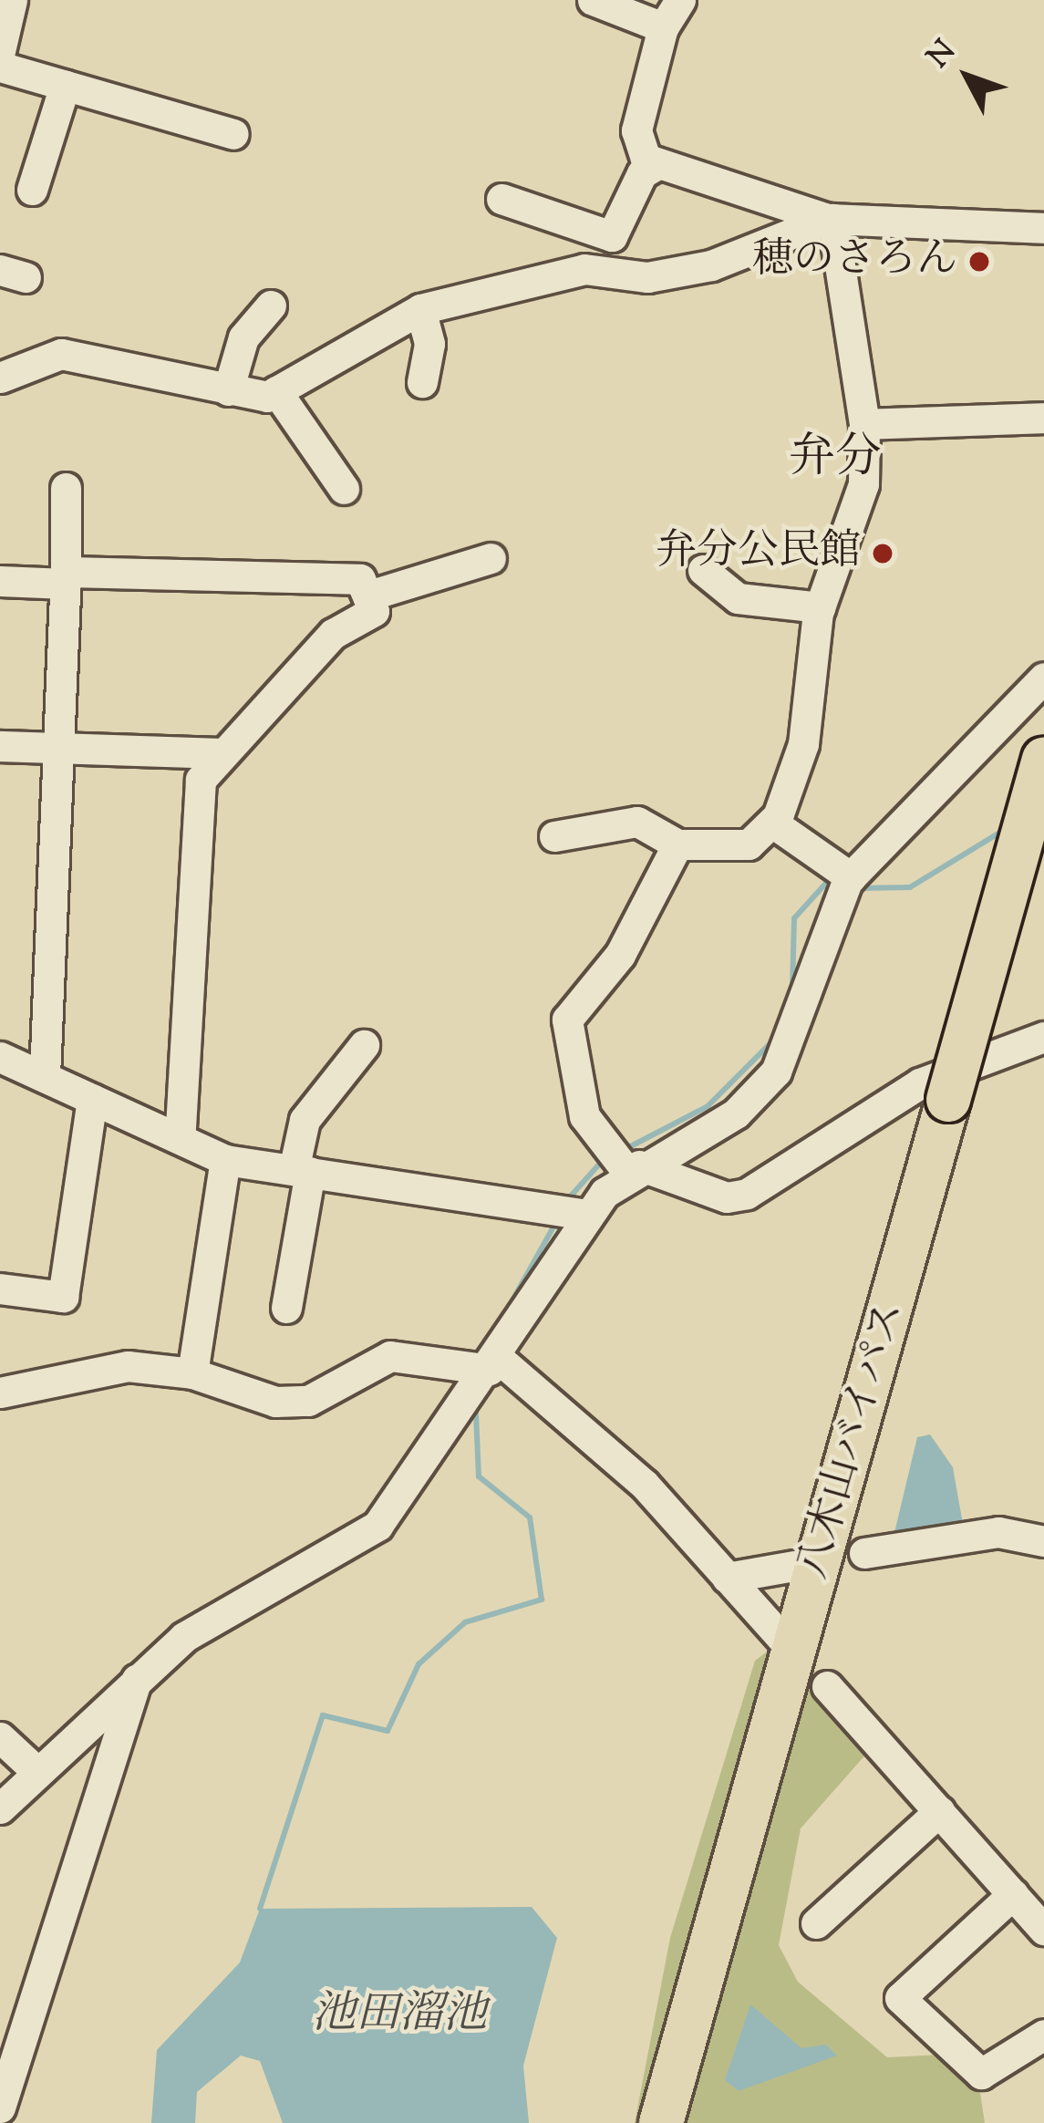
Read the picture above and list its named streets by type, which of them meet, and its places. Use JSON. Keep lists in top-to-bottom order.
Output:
{
  "streets": {
    "highway": ["八木山バイパス"]
  },
  "districts": ["弁分"],
  "water": ["池田溜池"],
  "places": ["穂のさろん", "弁分公民館"],
  "north": "top left"
}
